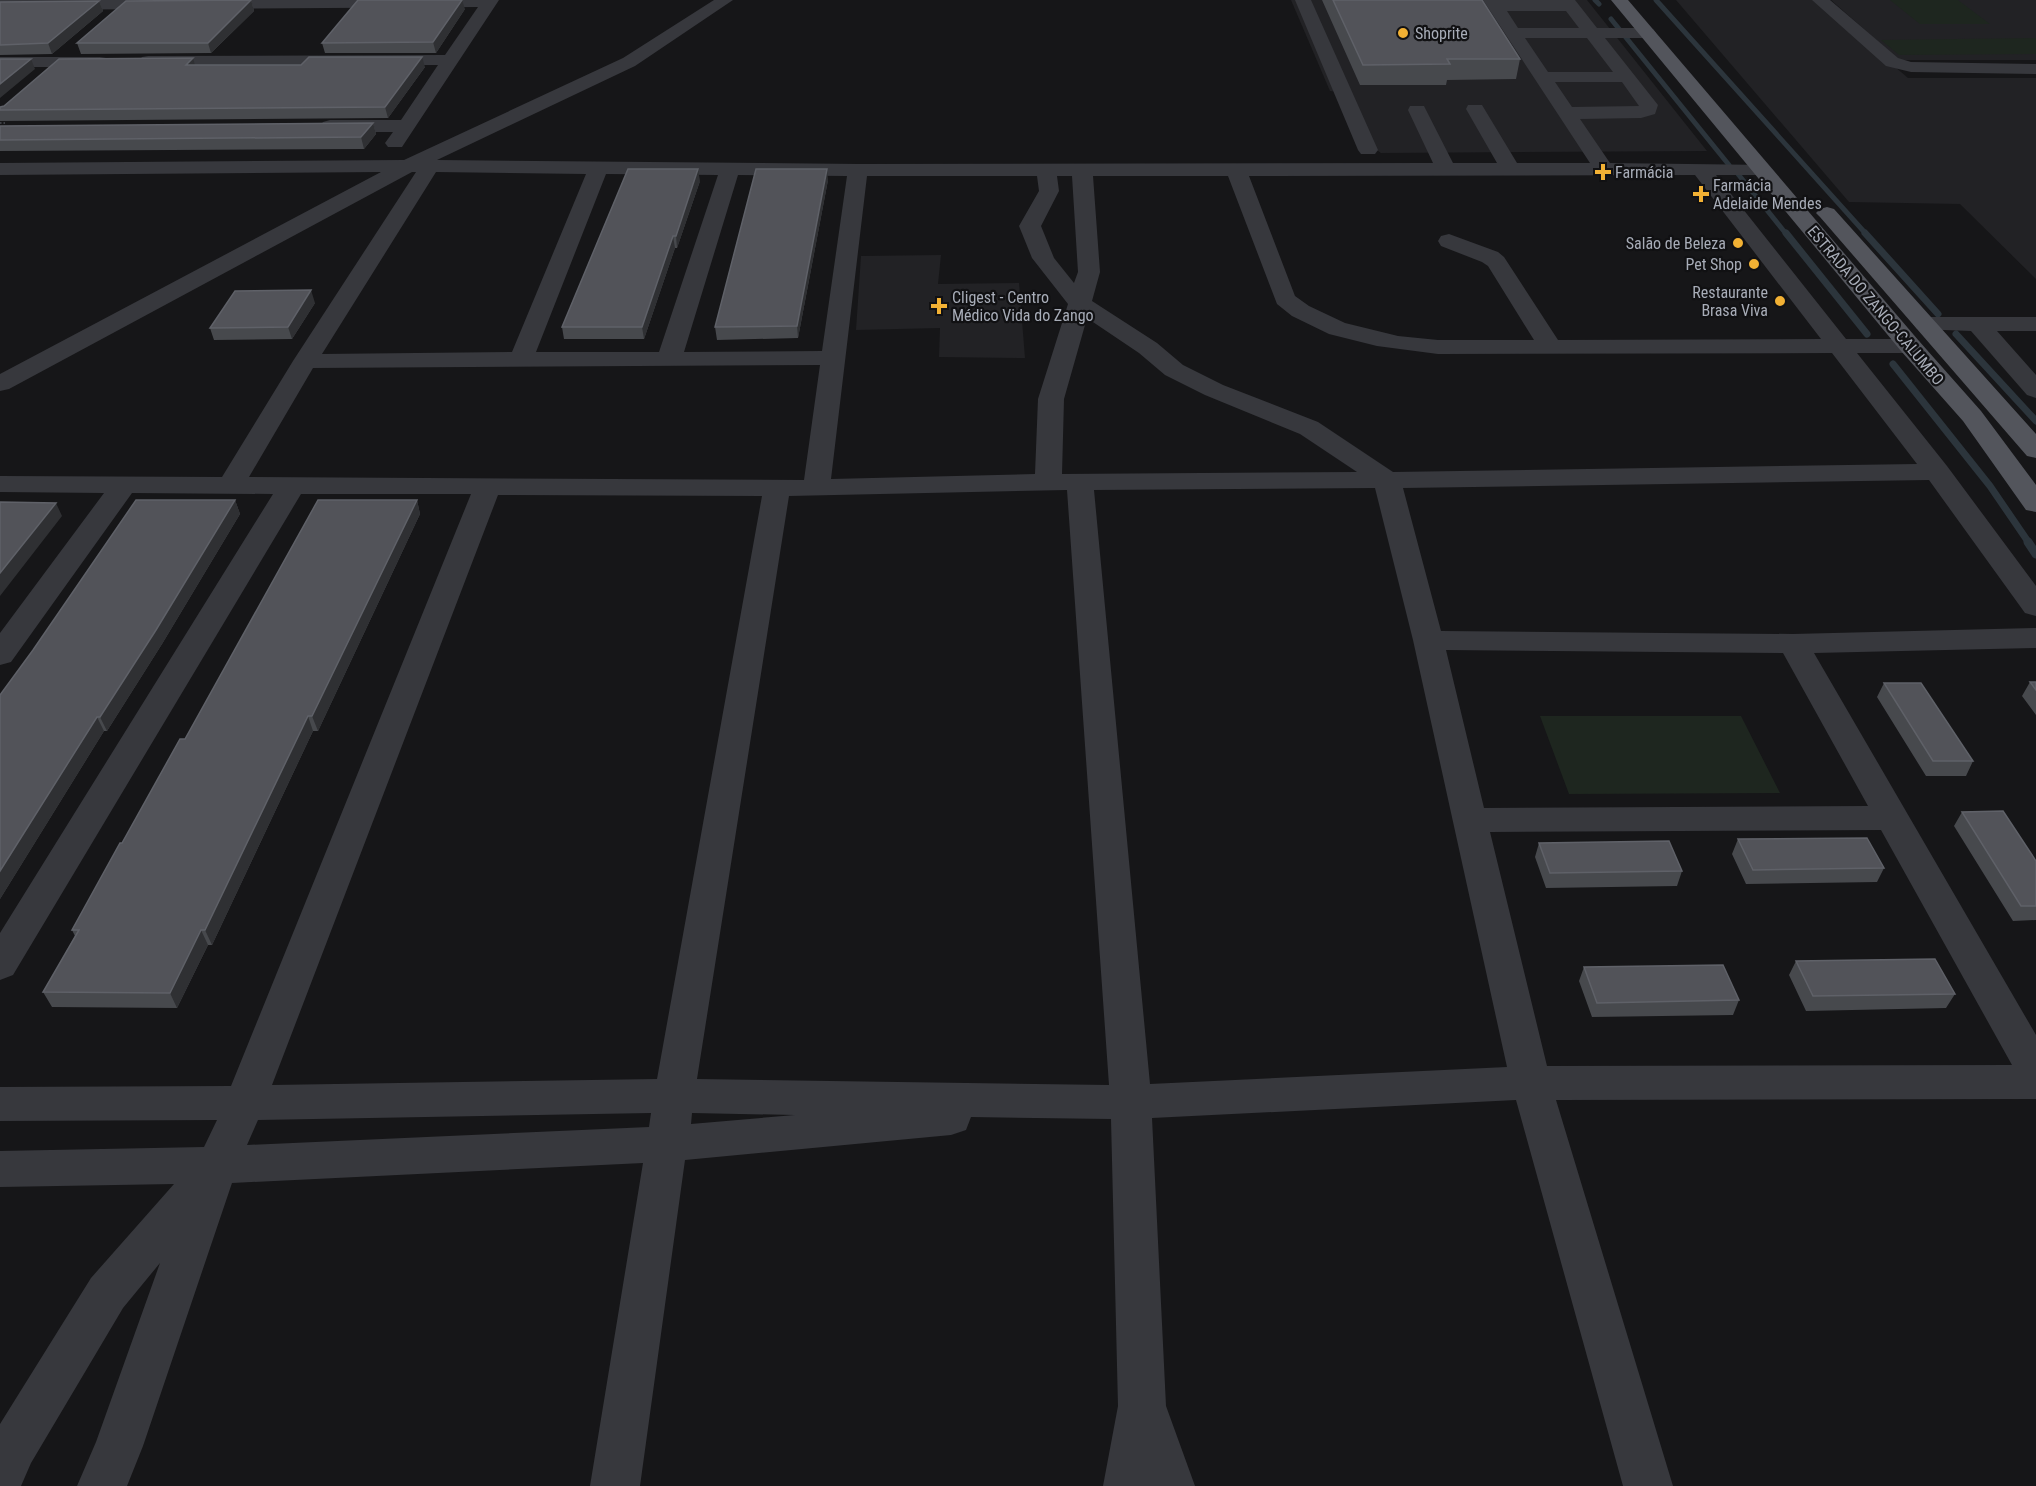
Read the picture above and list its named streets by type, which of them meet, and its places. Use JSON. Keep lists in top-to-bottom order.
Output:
{
  "streets": {
    "main road": ["ESTRADA DO ZANGO-CALUMBO"]
  },
  "places": {
    "other": [
      "Shoprite",
      "Salão de Beleza",
      "Pet Shop",
      "Restaurante Brasa Viva"
    ],
    "health": ["Farmácia", "Farmácia Adelaide Mendes", "Cligest - Centro Médico Vida do Zango"]
  }
}
